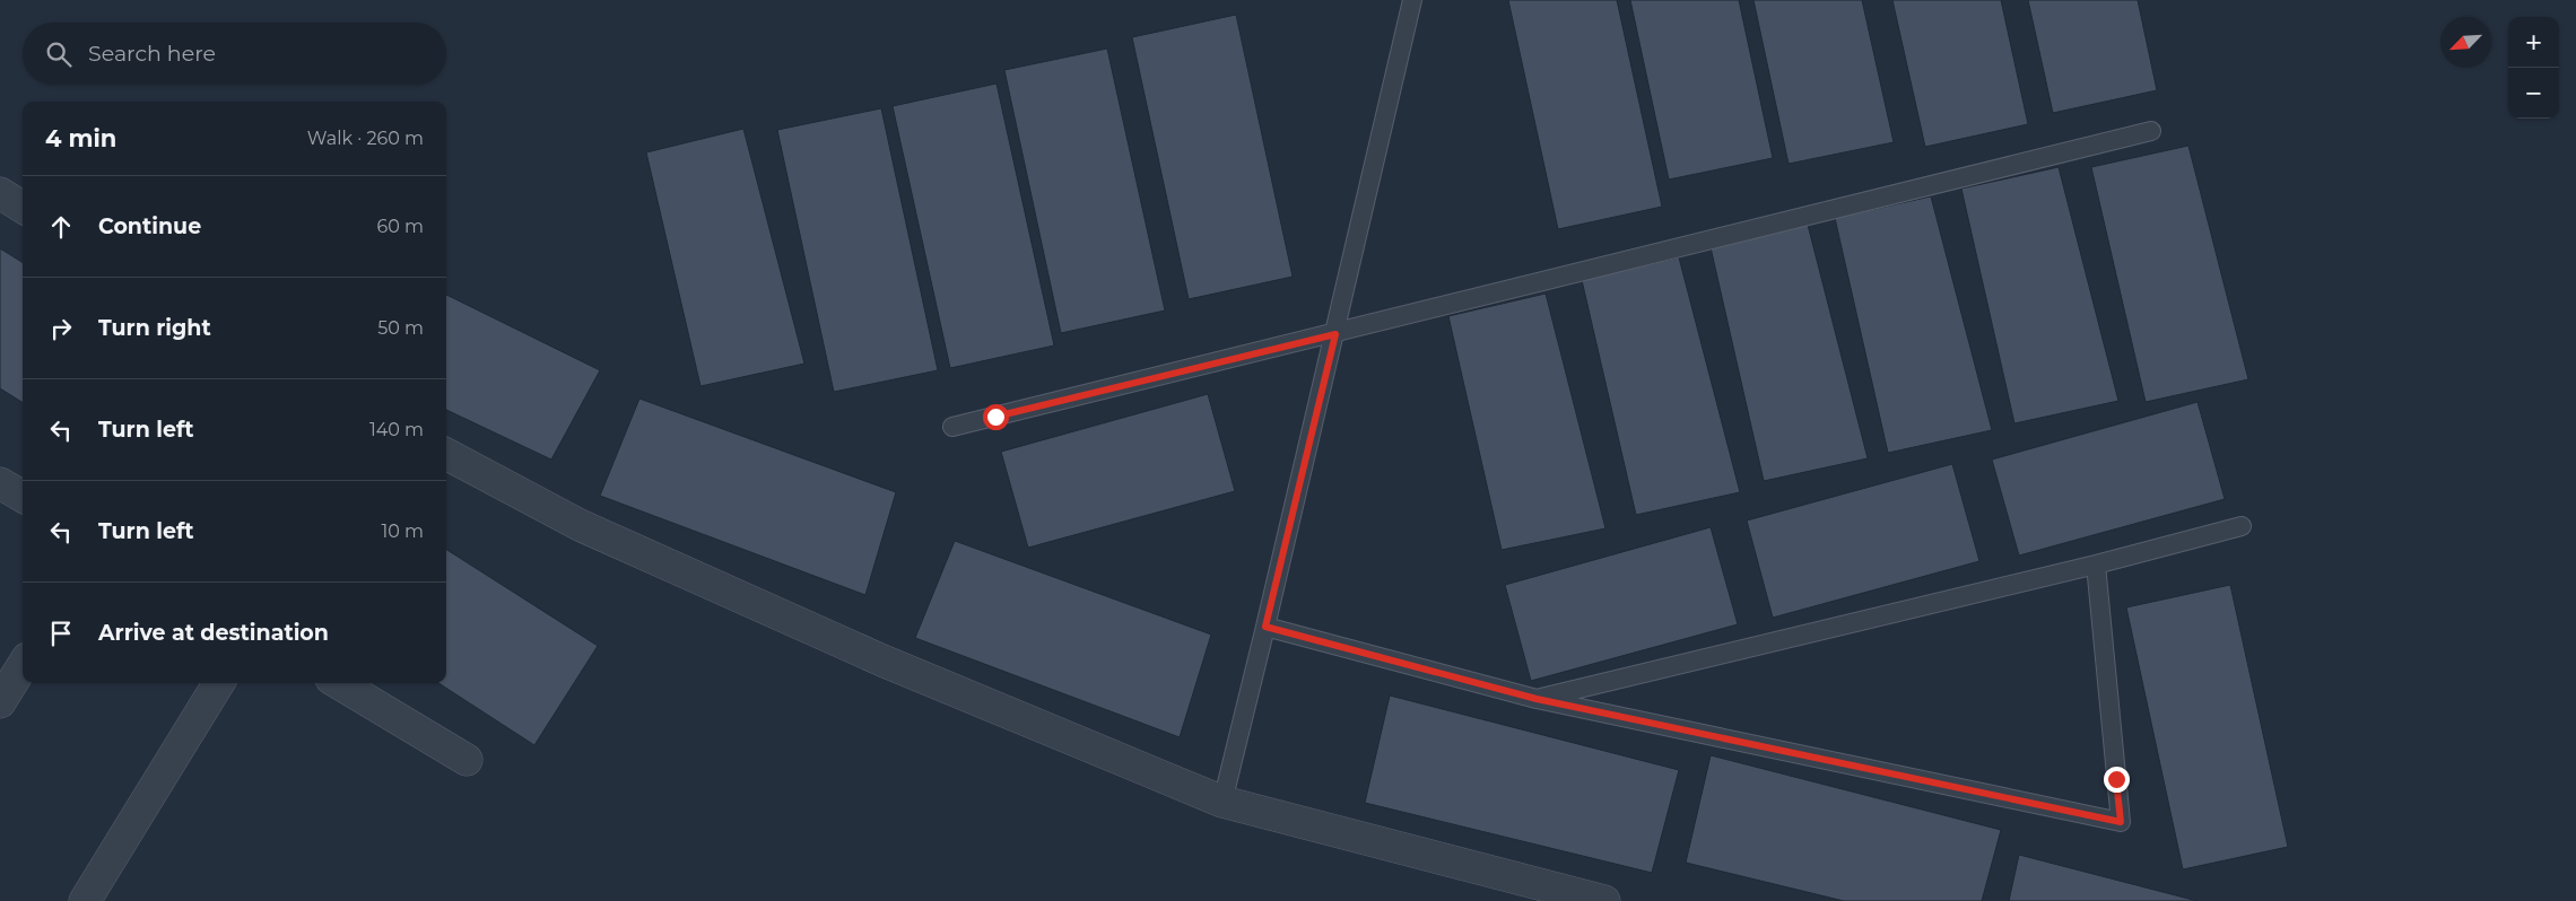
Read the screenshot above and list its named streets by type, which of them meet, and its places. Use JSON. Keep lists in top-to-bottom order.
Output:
{
  "north": "bottom left",
  "page": {
    "map_buttons": ["+", "−"],
    "search": "Search here",
    "heading": ["4 min", "Walk · 260 m"],
    "list": [
      ["Continue", "60 m"],
      ["Turn right", "50 m"],
      ["Turn left", "140 m"],
      ["Turn left", "10 m"],
      "Arrive at destination"
    ]
  }
}
